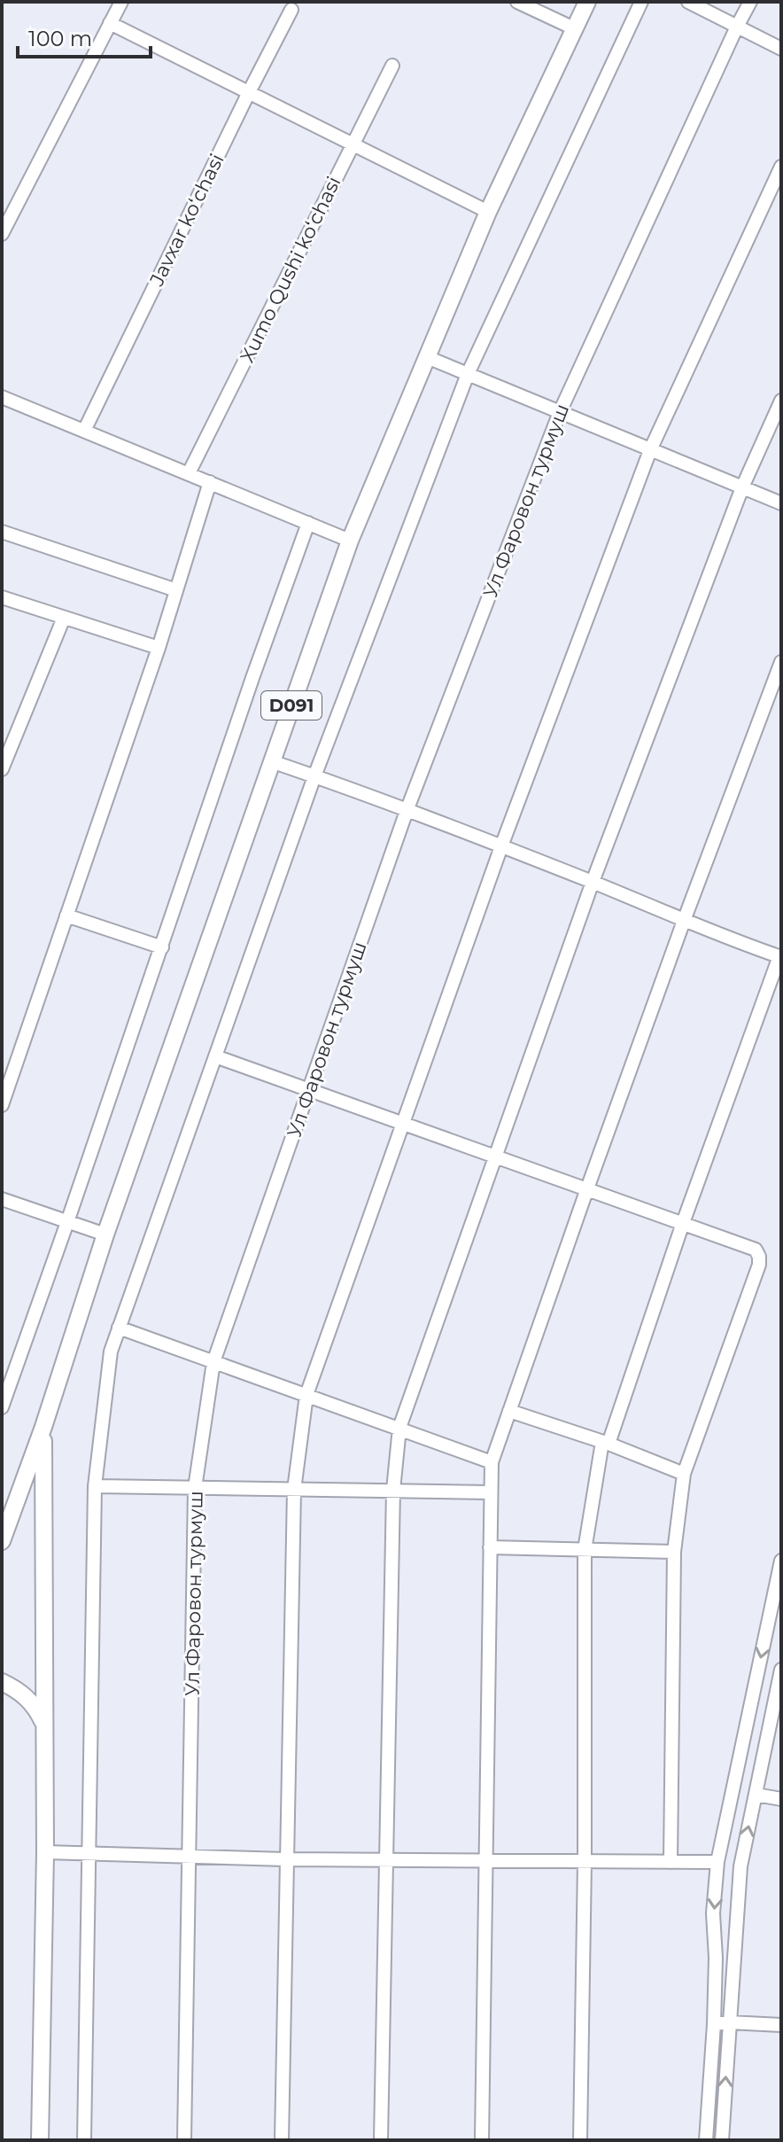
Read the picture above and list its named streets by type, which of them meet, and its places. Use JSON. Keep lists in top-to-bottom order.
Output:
{
  "streets": {
    "main road": ["D091"],
    "street": ["Javxar koʻchasi", "Xumo Qushi koʻchasi", "Ул Фаровон турмуш"]
  },
  "scale_bar": "100 m"
}
